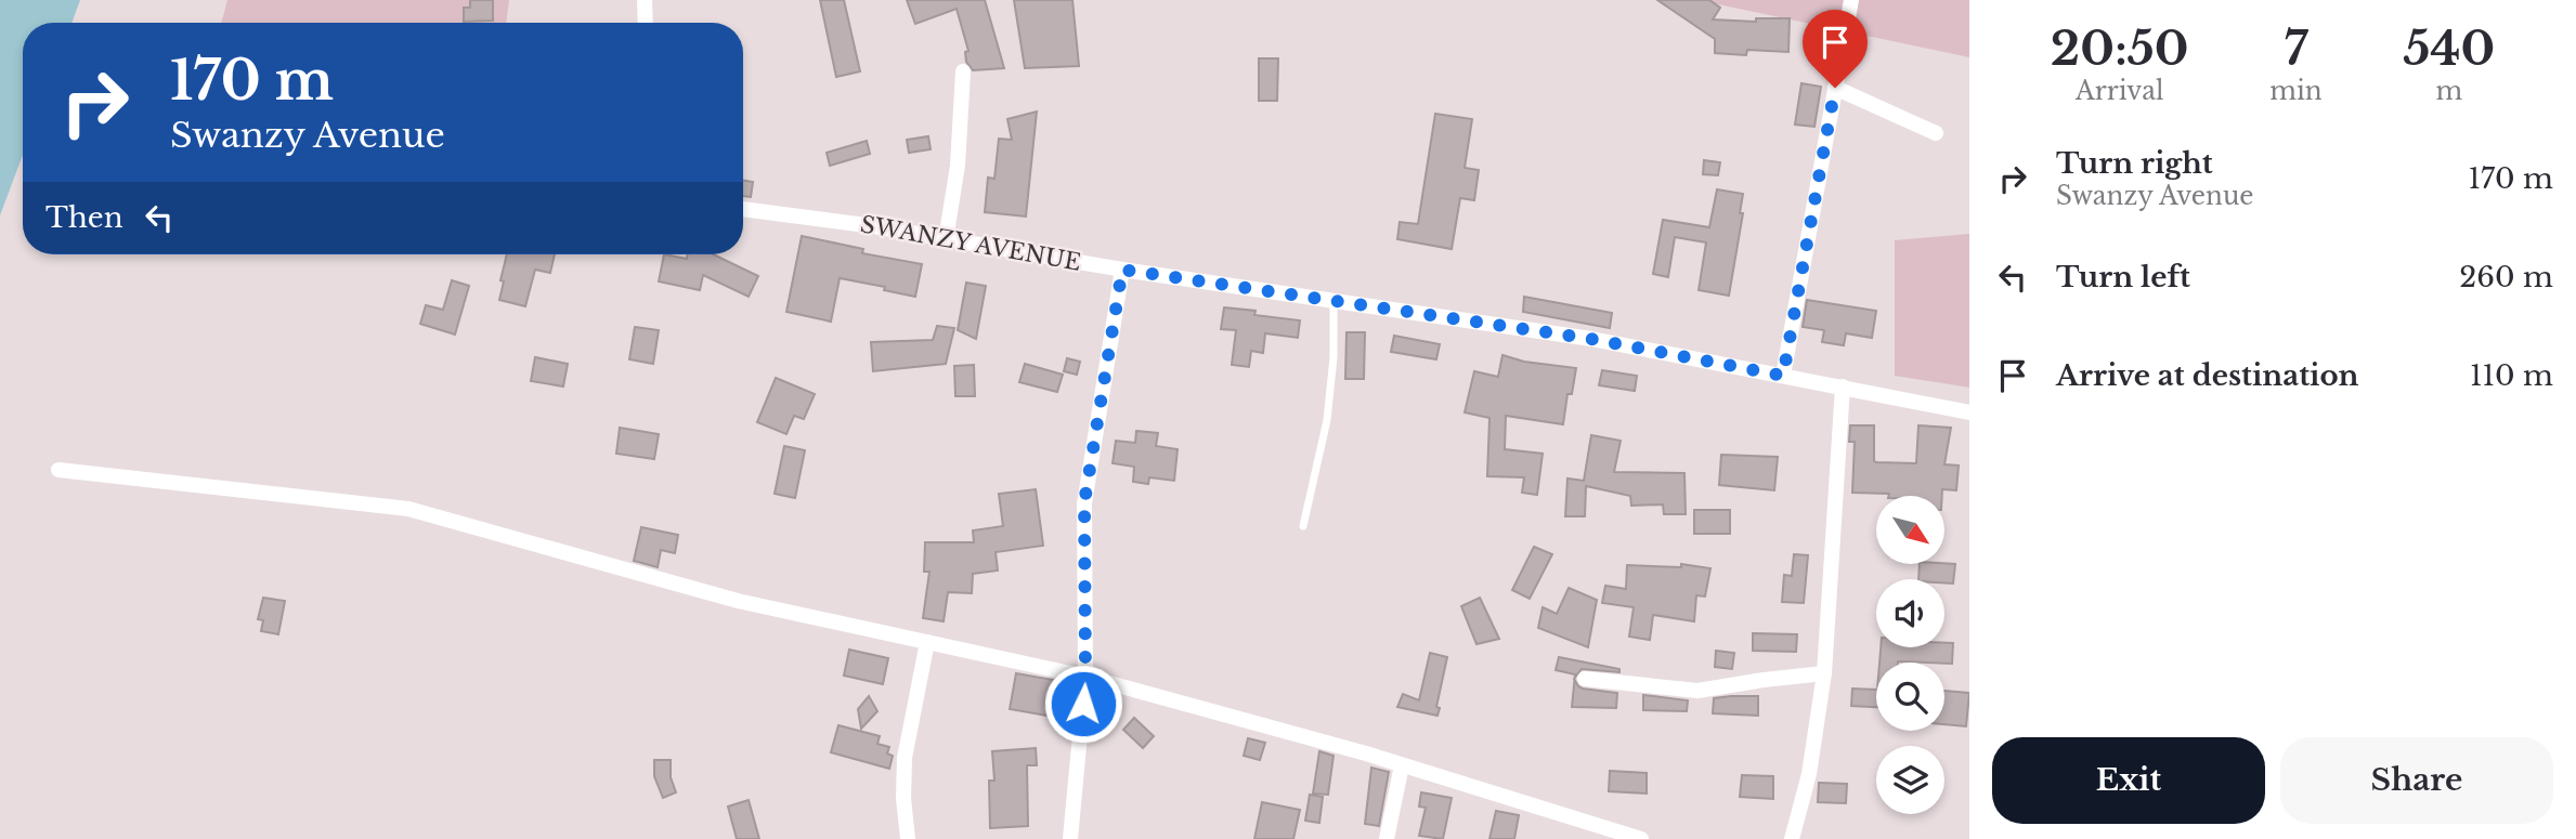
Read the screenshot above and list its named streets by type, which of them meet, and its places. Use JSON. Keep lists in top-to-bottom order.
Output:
{
  "streets": {
    "street": ["SWANZY AVENUE"]
  },
  "north": "bottom right",
  "page": {
    "eta": [
      "20:50",
      "Arrival",
      "7",
      "min",
      "540",
      "m"
    ],
    "turn": ["170 m", "Swanzy Avenue"],
    "list": [
      {
        "name": "Turn right",
        "note": "Swanzy Avenue",
        "value": "170 m"
      },
      {
        "name": "Turn left",
        "value": "260 m"
      },
      {
        "name": "Arrive at destination",
        "value": "110 m"
      }
    ],
    "then": "Then",
    "buttons": ["Exit", "Share"]
  }
}
